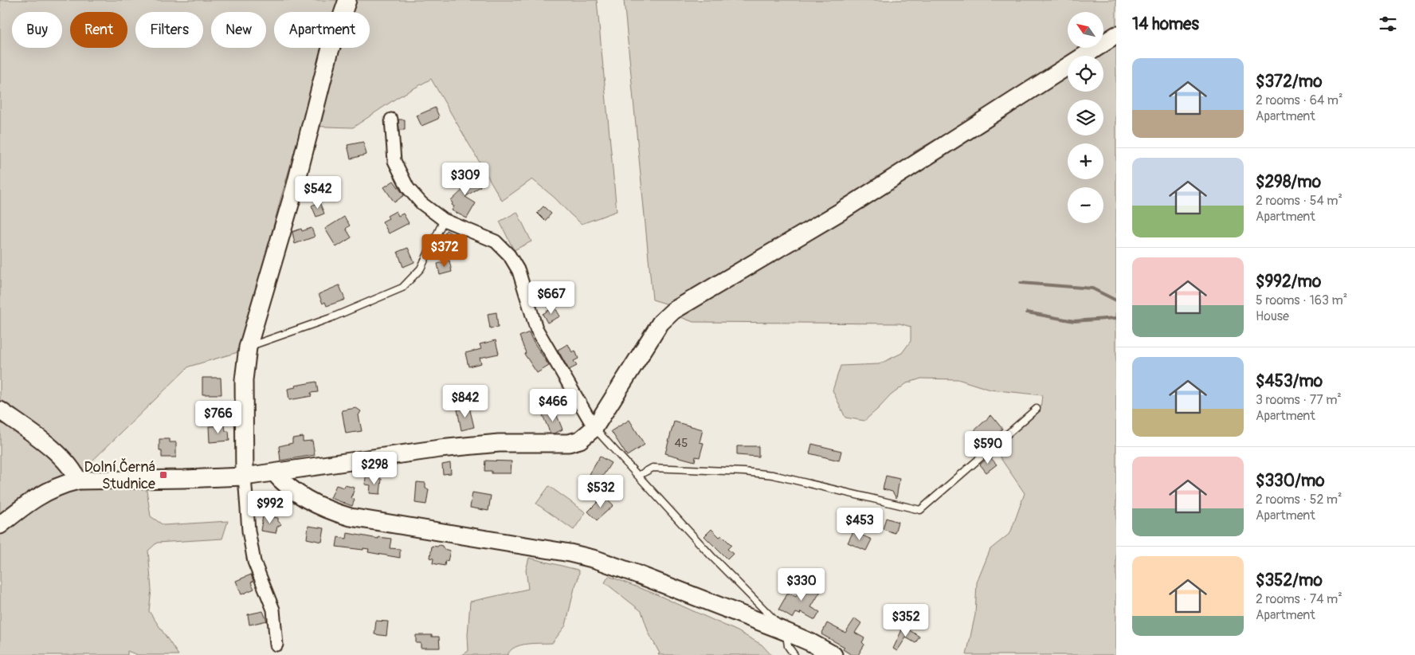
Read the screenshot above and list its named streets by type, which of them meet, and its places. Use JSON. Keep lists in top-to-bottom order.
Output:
{
  "places": {
    "transit": ["Dolní Černá Studnice"]
  },
  "house_numbers": ["45"],
  "north": "top left",
  "page": {
    "heading": "14 homes",
    "map_buttons": ["+", "−"],
    "chip": [
      "Buy",
      "Rent",
      "Filters",
      "New",
      "Apartment"
    ],
    "list": [
      {
        "name": "$372/mo",
        "note": "2 rooms · 64 m² · Apartment"
      },
      {
        "name": "$298/mo",
        "note": "2 rooms · 54 m² · Apartment"
      },
      {
        "name": "$992/mo",
        "note": "5 rooms · 163 m² · House"
      },
      {
        "name": "$453/mo",
        "note": "3 rooms · 77 m² · Apartment"
      },
      {
        "name": "$330/mo",
        "note": "2 rooms · 52 m² · Apartment"
      },
      {
        "name": "$352/mo",
        "note": "2 rooms · 74 m² · Apartment"
      }
    ],
    "price": [
      "$309",
      "$542",
      "$372",
      "$667",
      "$842",
      "$466",
      "$766",
      "$590",
      "$298",
      "$532",
      "$992",
      "$453",
      "$330",
      "$352"
    ]
  }
}
